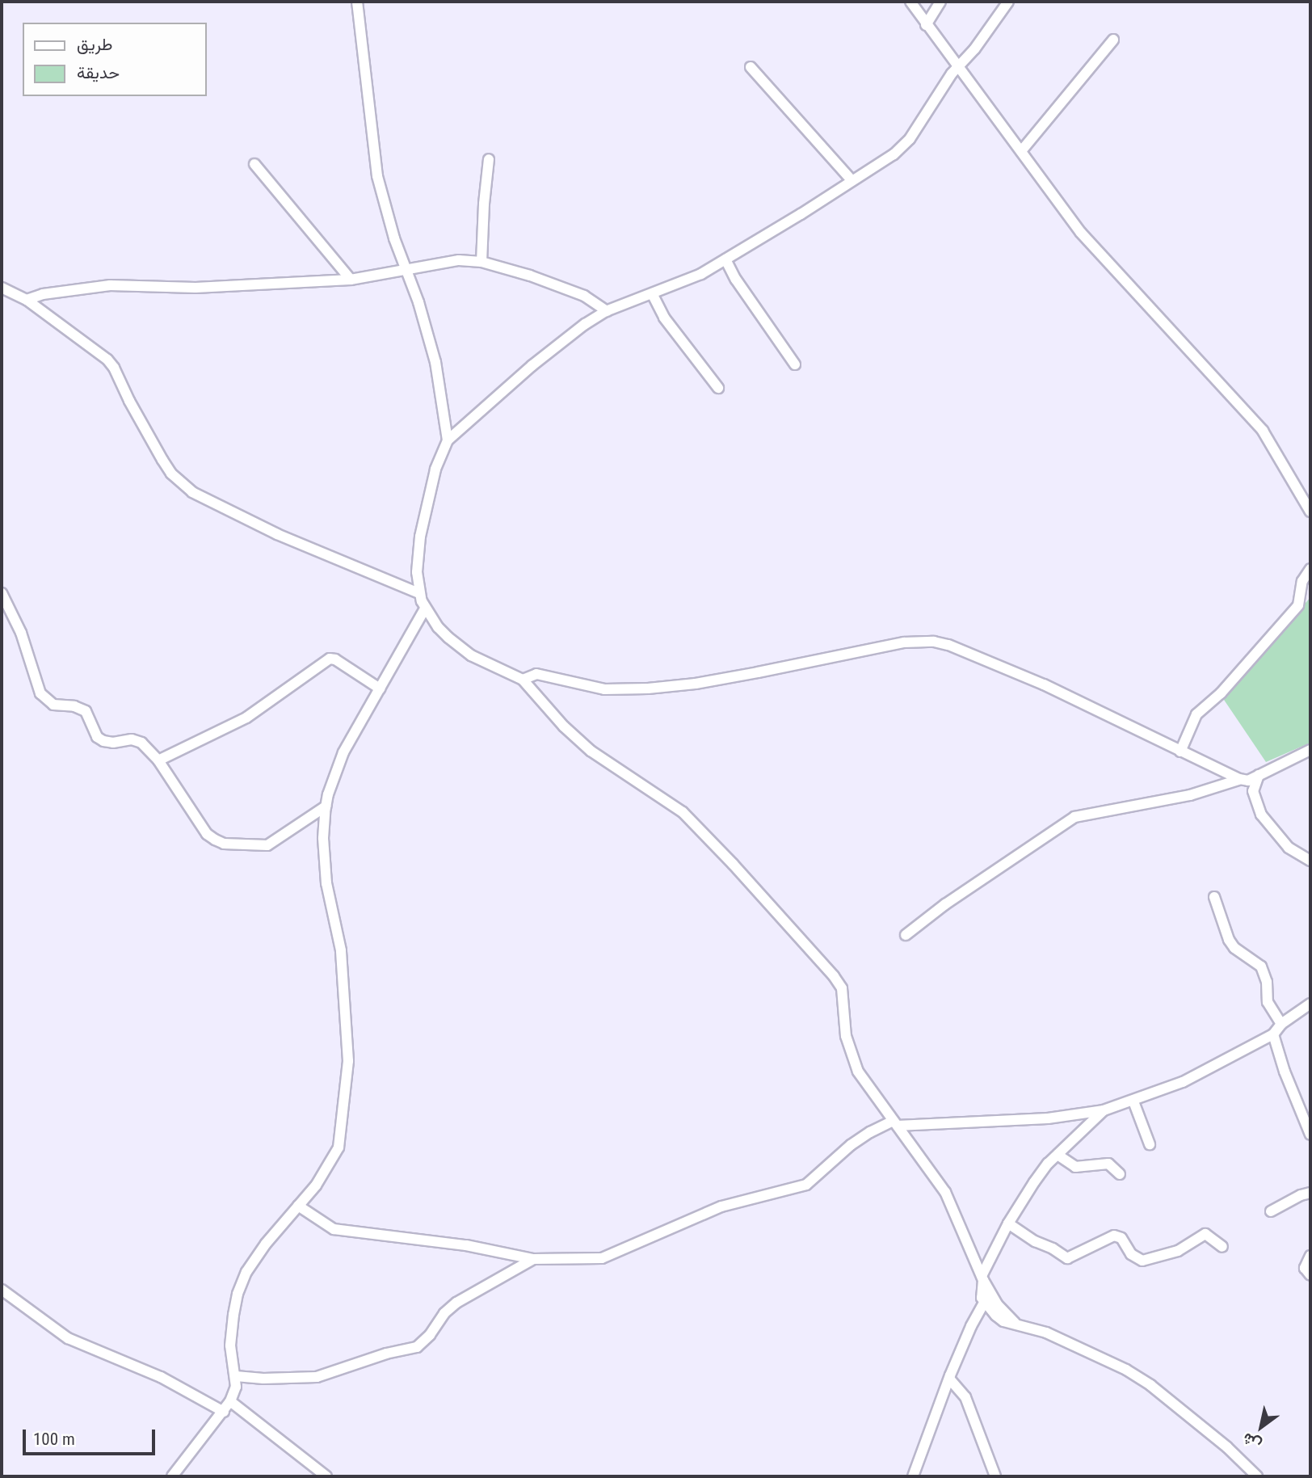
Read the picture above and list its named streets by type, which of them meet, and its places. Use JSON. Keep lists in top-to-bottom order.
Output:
{
  "legend": ["طريق", "حديقة"],
  "scale_bar": "100 m",
  "north": "bottom left"
}
